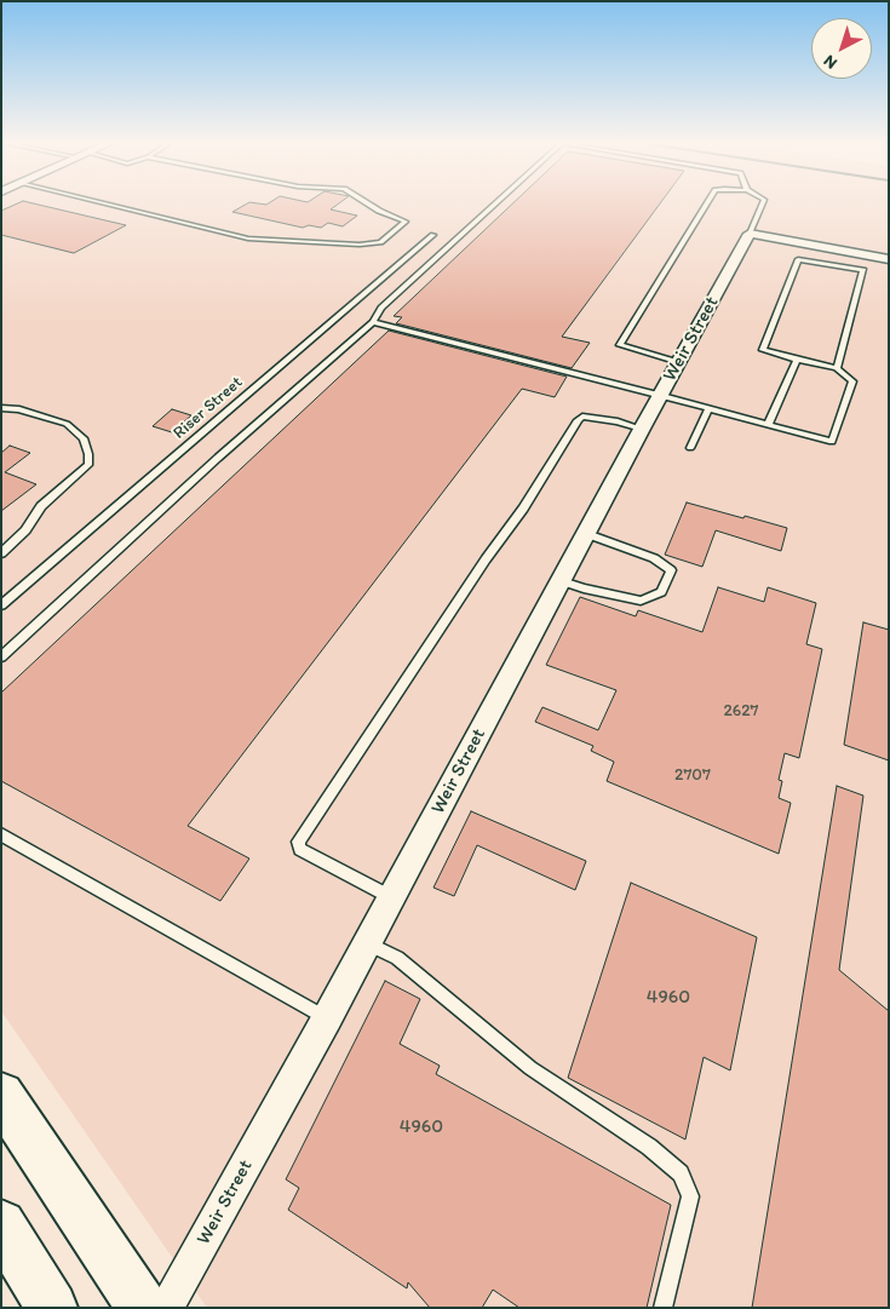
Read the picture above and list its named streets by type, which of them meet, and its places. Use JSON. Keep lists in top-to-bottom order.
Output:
{
  "streets": {
    "street": ["Weir Street"],
    "lane": ["Riser Street"]
  },
  "house_numbers": [
    "2627",
    "2707",
    "4960",
    "4960"
  ],
  "north": "bottom left"
}
